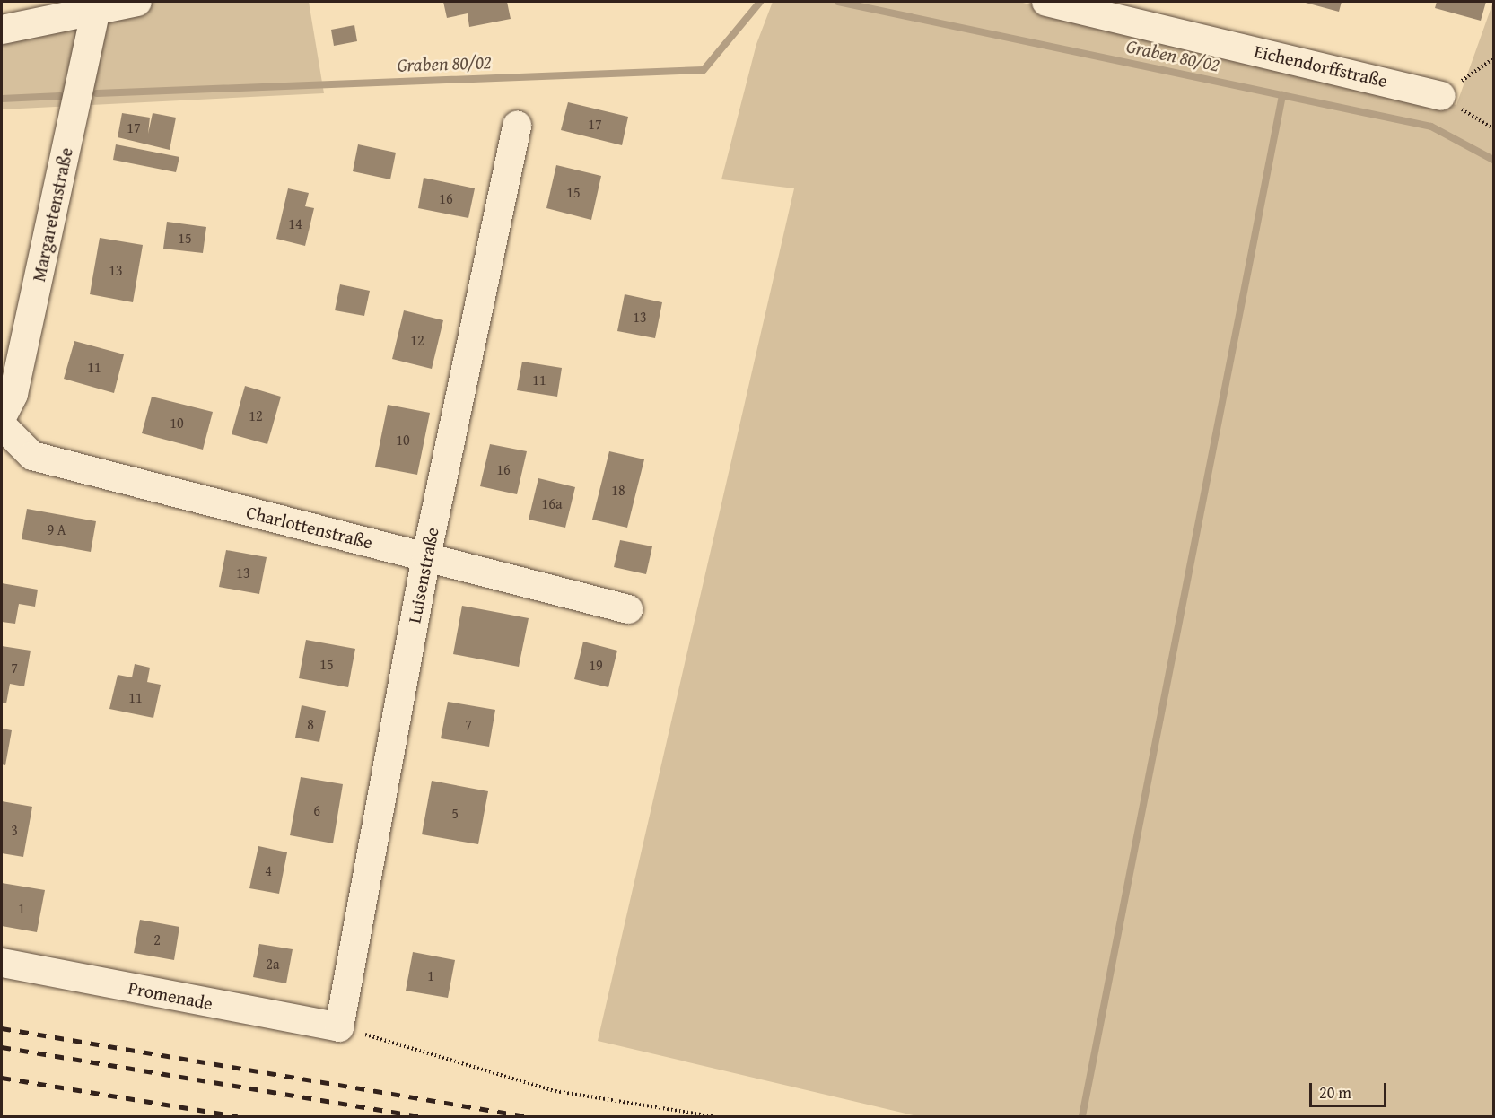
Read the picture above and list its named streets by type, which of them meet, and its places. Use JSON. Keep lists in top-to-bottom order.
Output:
{
  "streets": {
    "street": [
      "Eichendorffstraße",
      "Margaretenstraße",
      "Charlottenstraße",
      "Luisenstraße",
      "Promenade"
    ]
  },
  "crossings": [
    ["Charlottenstraße", "Luisenstraße"],
    ["Luisenstraße", "Promenade"]
  ],
  "water": ["Graben 80/02"],
  "house_numbers": [
    "17",
    "17",
    "15",
    "16",
    "14",
    "15",
    "13",
    "13",
    "12",
    "11",
    "11",
    "12",
    "10",
    "10",
    "16",
    "18",
    "16a",
    "9 A",
    "13",
    "15",
    "19",
    "7",
    "11",
    "8",
    "7",
    "6",
    "5",
    "3",
    "4",
    "1",
    "2",
    "2a",
    "1"
  ],
  "scale_bar": "20 m"
}
